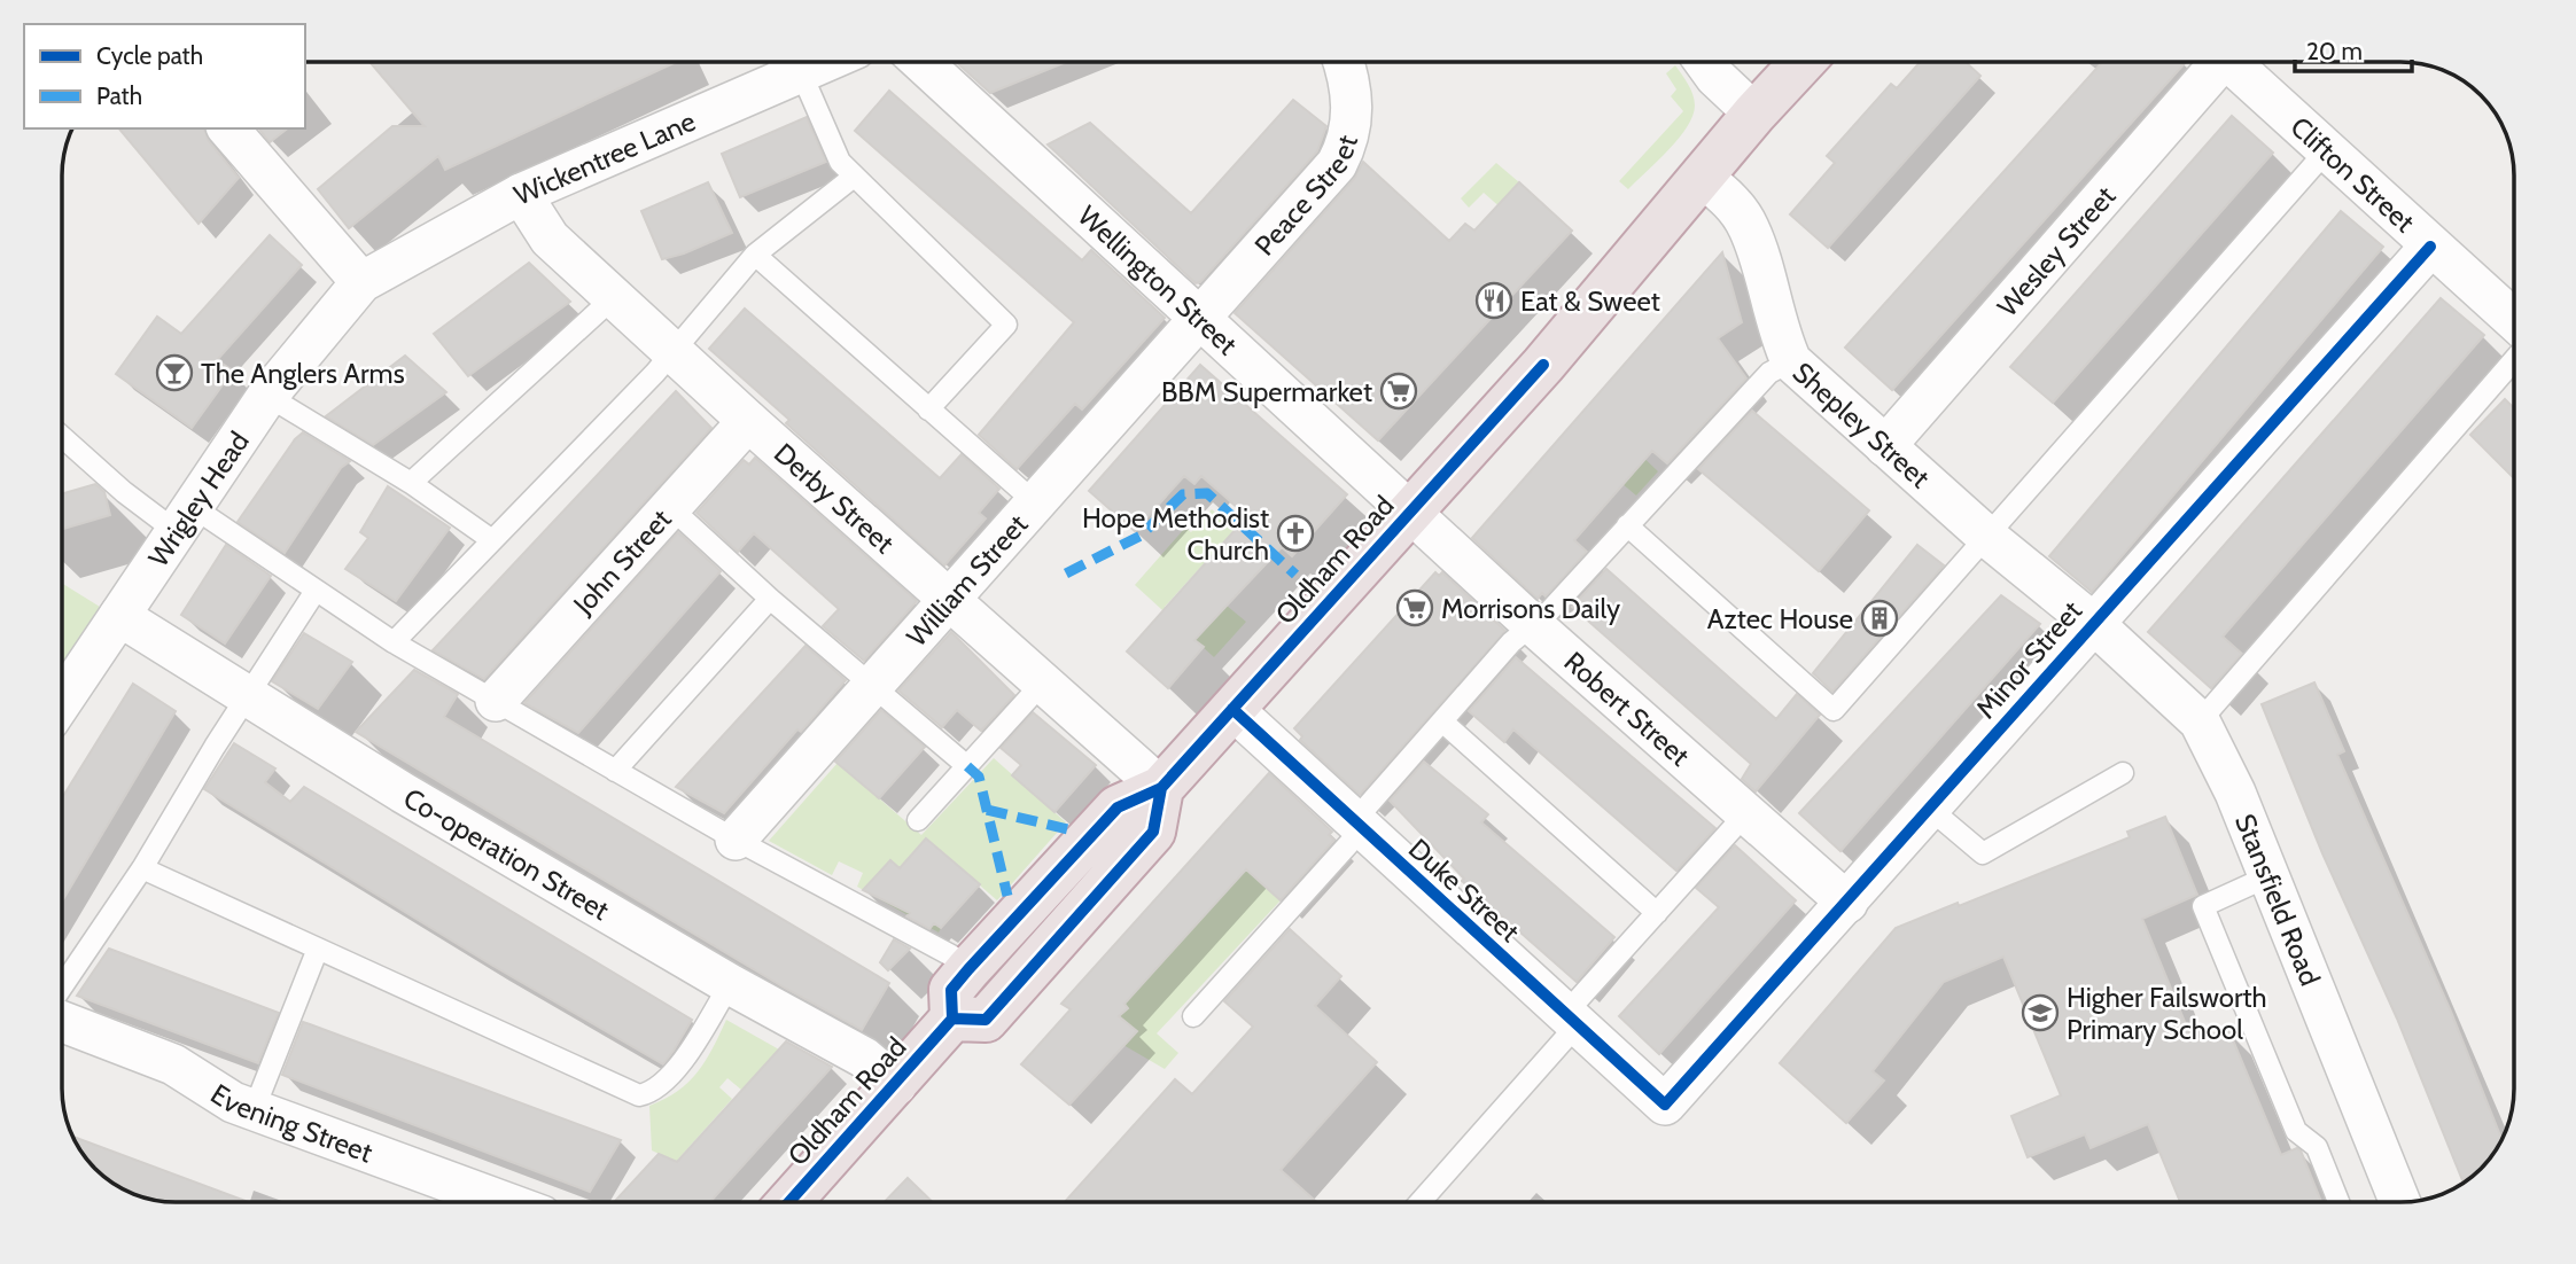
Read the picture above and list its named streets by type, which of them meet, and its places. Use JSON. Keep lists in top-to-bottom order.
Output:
{
  "streets": {
    "highway": ["Oldham Road"],
    "street": [
      "Wickentree Lane",
      "Clifton Street",
      "Peace Street",
      "Wesley Street",
      "Wellington Street",
      "Shepley Street",
      "Wrigley Head",
      "Derby Street",
      "John Street",
      "William Street",
      "Minor Street",
      "Robert Street",
      "Co-operation Street",
      "Duke Street",
      "Stansfield Road",
      "Evening Street"
    ]
  },
  "crossings": [
    ["Wickentree Lane", "Wrigley Head"],
    ["Wickentree Lane", "Derby Street"],
    ["Clifton Street", "Minor Street"],
    ["Peace Street", "Wellington Street"],
    ["Peace Street", "William Street"],
    ["Wesley Street", "Shepley Street"],
    ["Wellington Street", "Oldham Road"],
    ["Wellington Street", "William Street"],
    ["Wellington Street", "Robert Street"],
    ["Shepley Street", "Oldham Road"],
    ["Shepley Street", "Minor Street"],
    ["Shepley Street", "Stansfield Road"],
    ["Wrigley Head", "Co-operation Street"],
    ["Derby Street", "Oldham Road"],
    ["Derby Street", "John Street"],
    ["Derby Street", "William Street"],
    ["Oldham Road", "Robert Street"],
    ["Oldham Road", "Co-operation Street"],
    ["Oldham Road", "Duke Street"],
    ["Minor Street", "Robert Street"],
    ["Minor Street", "Duke Street"],
    ["Minor Street", "Stansfield Road"]
  ],
  "places": {
    "restaurant": ["Eat & Sweet"],
    "bar": ["The Anglers Arms"],
    "supermarket": ["BBM Supermarket", "Morrisons Daily"],
    "church": ["Hope Methodist Church"],
    "building": ["Aztec House"],
    "school or university": ["Higher Failsworth Primary School"]
  },
  "legend": ["Cycle path", "Path"],
  "scale_bar": "20 m"
}
